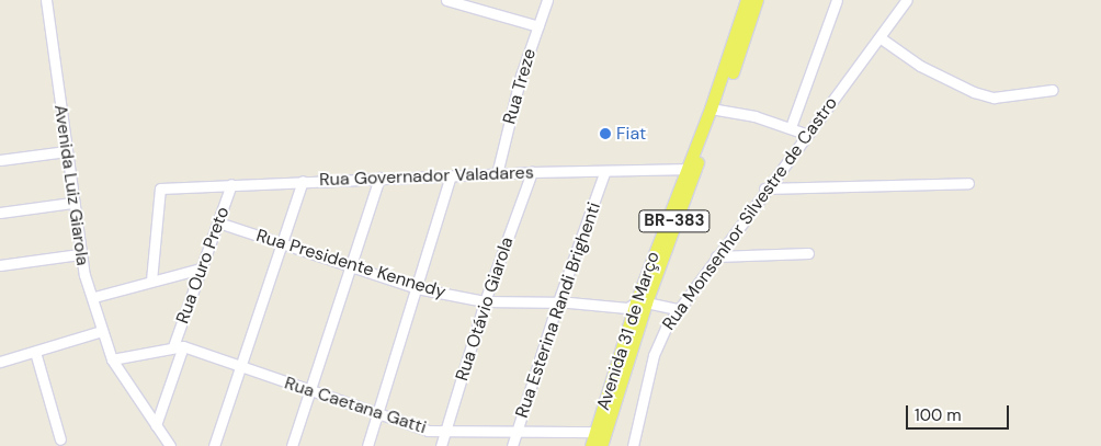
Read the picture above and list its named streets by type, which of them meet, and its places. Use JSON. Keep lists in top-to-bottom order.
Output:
{
  "streets": {
    "main road": ["BR-383", "Avenida 31 de Março"],
    "street": [
      "Rua Treze",
      "Rua Governador Valadares",
      "Avenida Luiz Giarola",
      "Rua Monsenhor Silvestre de Castro",
      "Rua Presidente Kennedy",
      "Rua Ouro Preto",
      "Rua Otávio Giarola",
      "Rua Esterina Randi Brighenti",
      "Rua Caetana Gatti"
    ]
  },
  "crossings": [
    ["Rua Treze", "Rua Governador Valadares"],
    ["Rua Governador Valadares", "Rua Ouro Preto"],
    ["Rua Governador Valadares", "Rua Otávio Giarola"],
    ["Rua Governador Valadares", "Rua Esterina Randi Brighenti"],
    ["Rua Governador Valadares", "Avenida 31 de Março"],
    ["Avenida Luiz Giarola", "Rua Ouro Preto"],
    ["Rua Monsenhor Silvestre de Castro", "Rua Presidente Kennedy"],
    ["Rua Presidente Kennedy", "Rua Ouro Preto"],
    ["Rua Presidente Kennedy", "Rua Otávio Giarola"],
    ["Rua Presidente Kennedy", "Rua Esterina Randi Brighenti"],
    ["Rua Presidente Kennedy", "Avenida 31 de Março"],
    ["Rua Ouro Preto", "Rua Caetana Gatti"],
    ["Rua Otávio Giarola", "Rua Caetana Gatti"],
    ["Rua Esterina Randi Brighenti", "Rua Caetana Gatti"],
    ["Avenida 31 de Março", "Rua Caetana Gatti"]
  ],
  "places": ["Fiat"],
  "scale_bar": "100 m"
}
